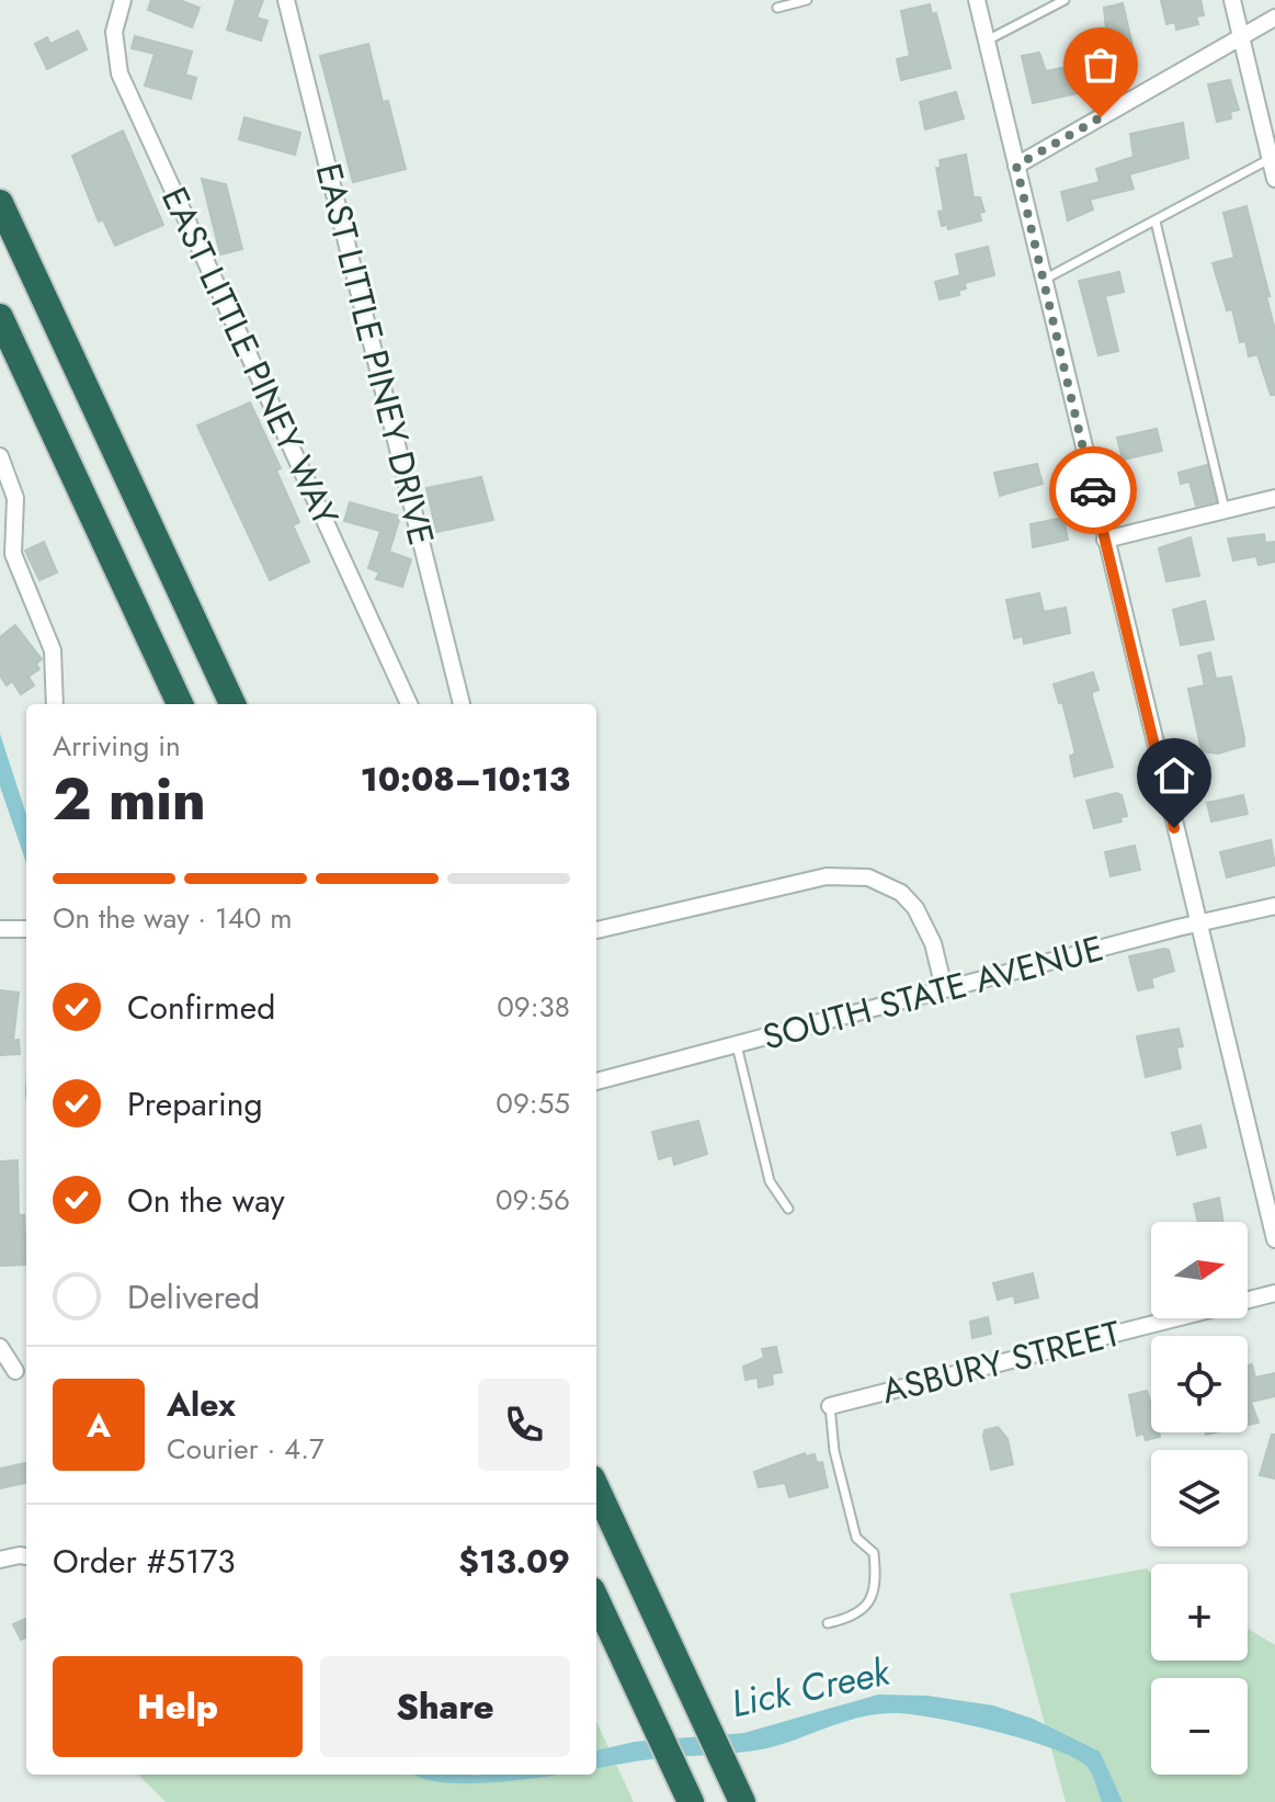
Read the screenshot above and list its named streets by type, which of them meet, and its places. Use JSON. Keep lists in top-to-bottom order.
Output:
{
  "streets": {
    "street": [
      "EAST LITTLE PINEY DRIVE",
      "EAST LITTLE PINEY WAY",
      "SOUTH STATE AVENUE",
      "ASBURY STREET"
    ]
  },
  "water": ["Lick Creek"],
  "north": "right",
  "page": {
    "heading": ["2 min", "Arriving in", "10:08–10:13"],
    "panel": [
      "Alex",
      "Courier · 4.7",
      "Order #5173",
      "$13.09"
    ],
    "bar": "On the way · 140 m",
    "list": [
      ["Confirmed", "09:38"],
      ["Preparing", "09:55"],
      ["On the way", "09:56"],
      "Delivered"
    ],
    "map_buttons": ["+", "−"],
    "round": "A",
    "buttons": ["Help", "Share"]
  }
}
